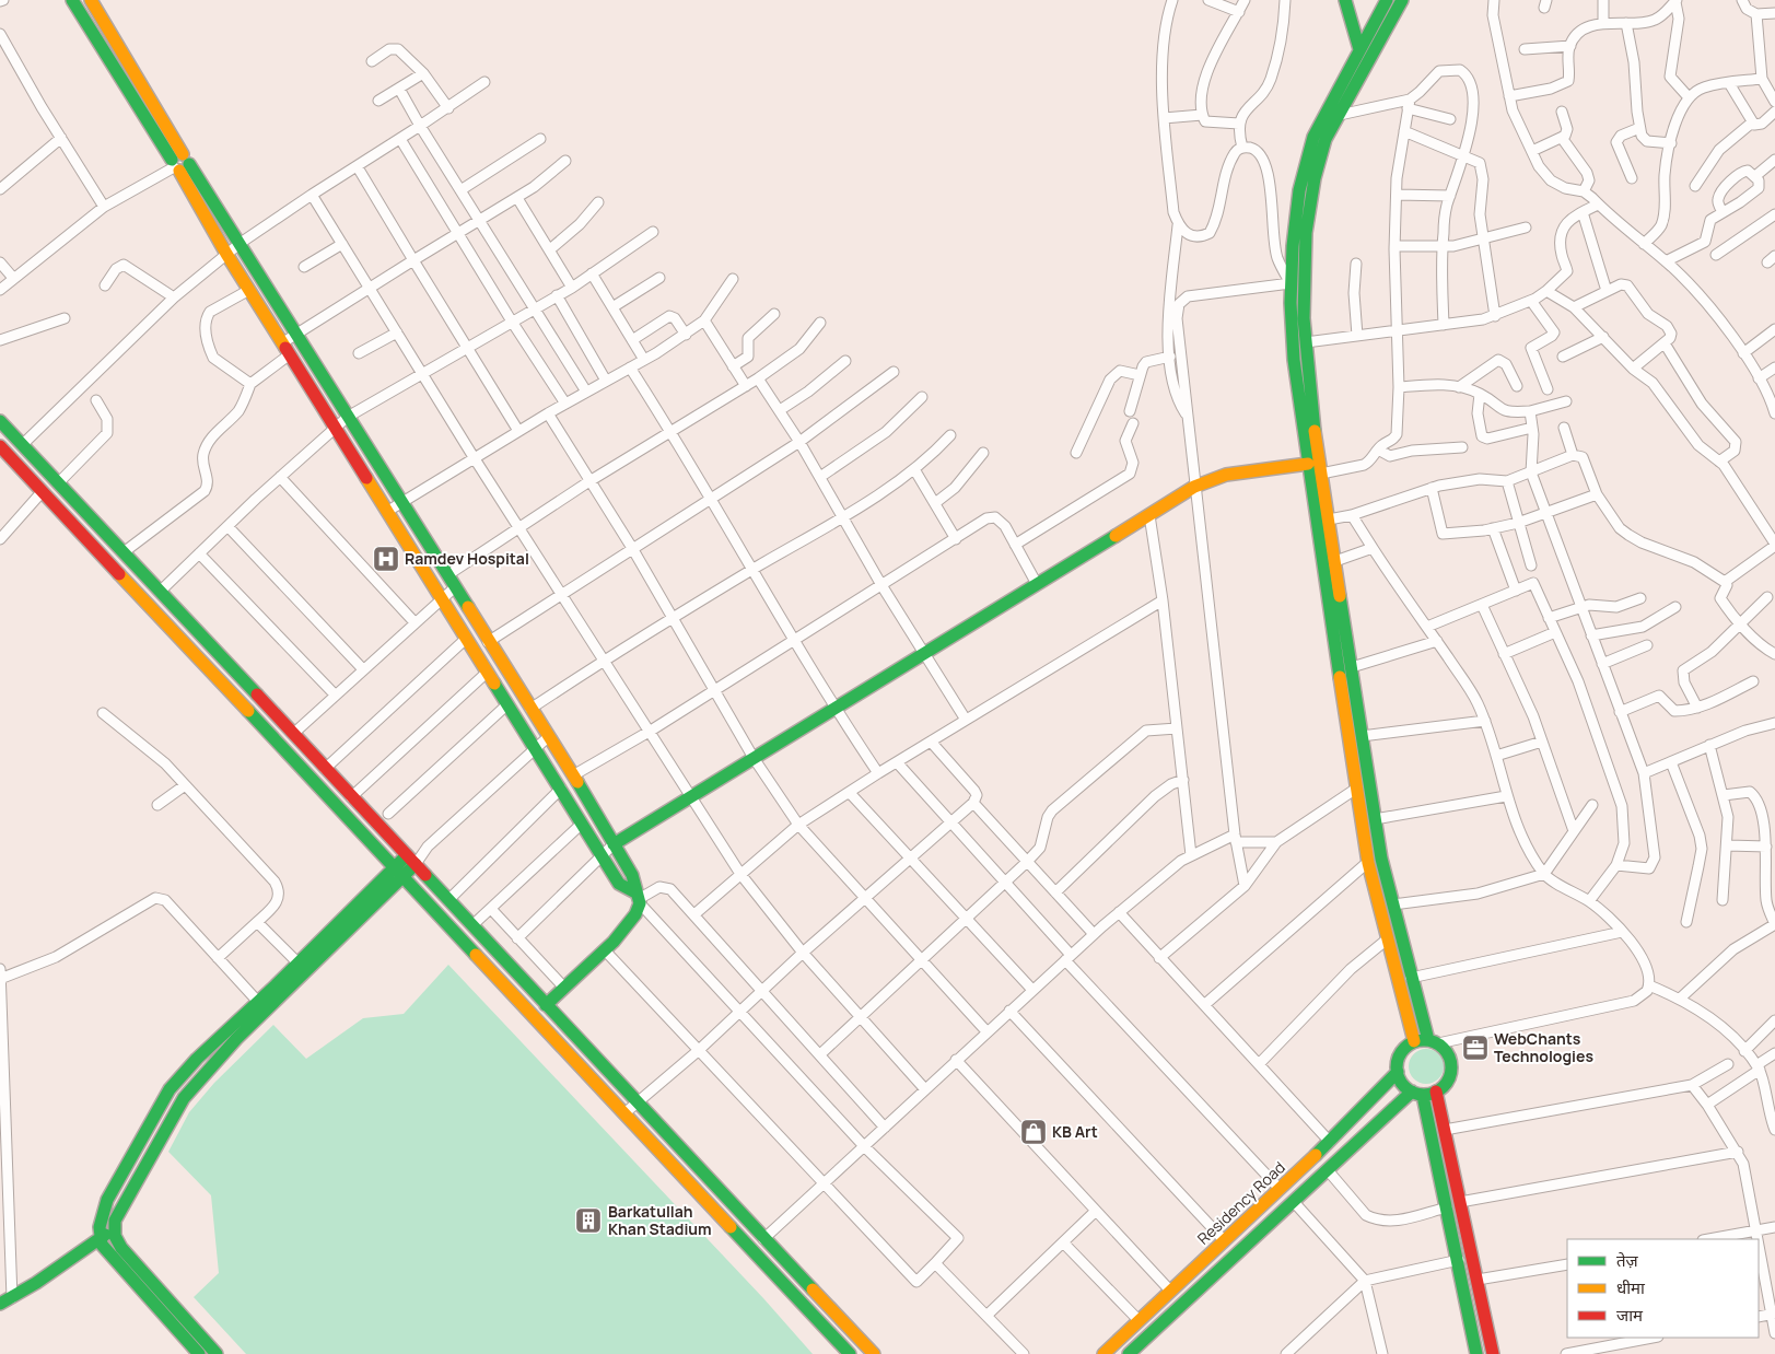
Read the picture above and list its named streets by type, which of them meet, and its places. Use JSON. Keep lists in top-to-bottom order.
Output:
{
  "streets": {
    "main road": ["Residency Road"]
  },
  "places": {
    "hospital": ["Ramdev Hospital"],
    "office": ["WebChants Technologies"],
    "shop": ["KB Art"],
    "building": ["Barkatullah Khan Stadium"]
  },
  "legend": ["तेज़", "धीमा", "जाम"]
}
